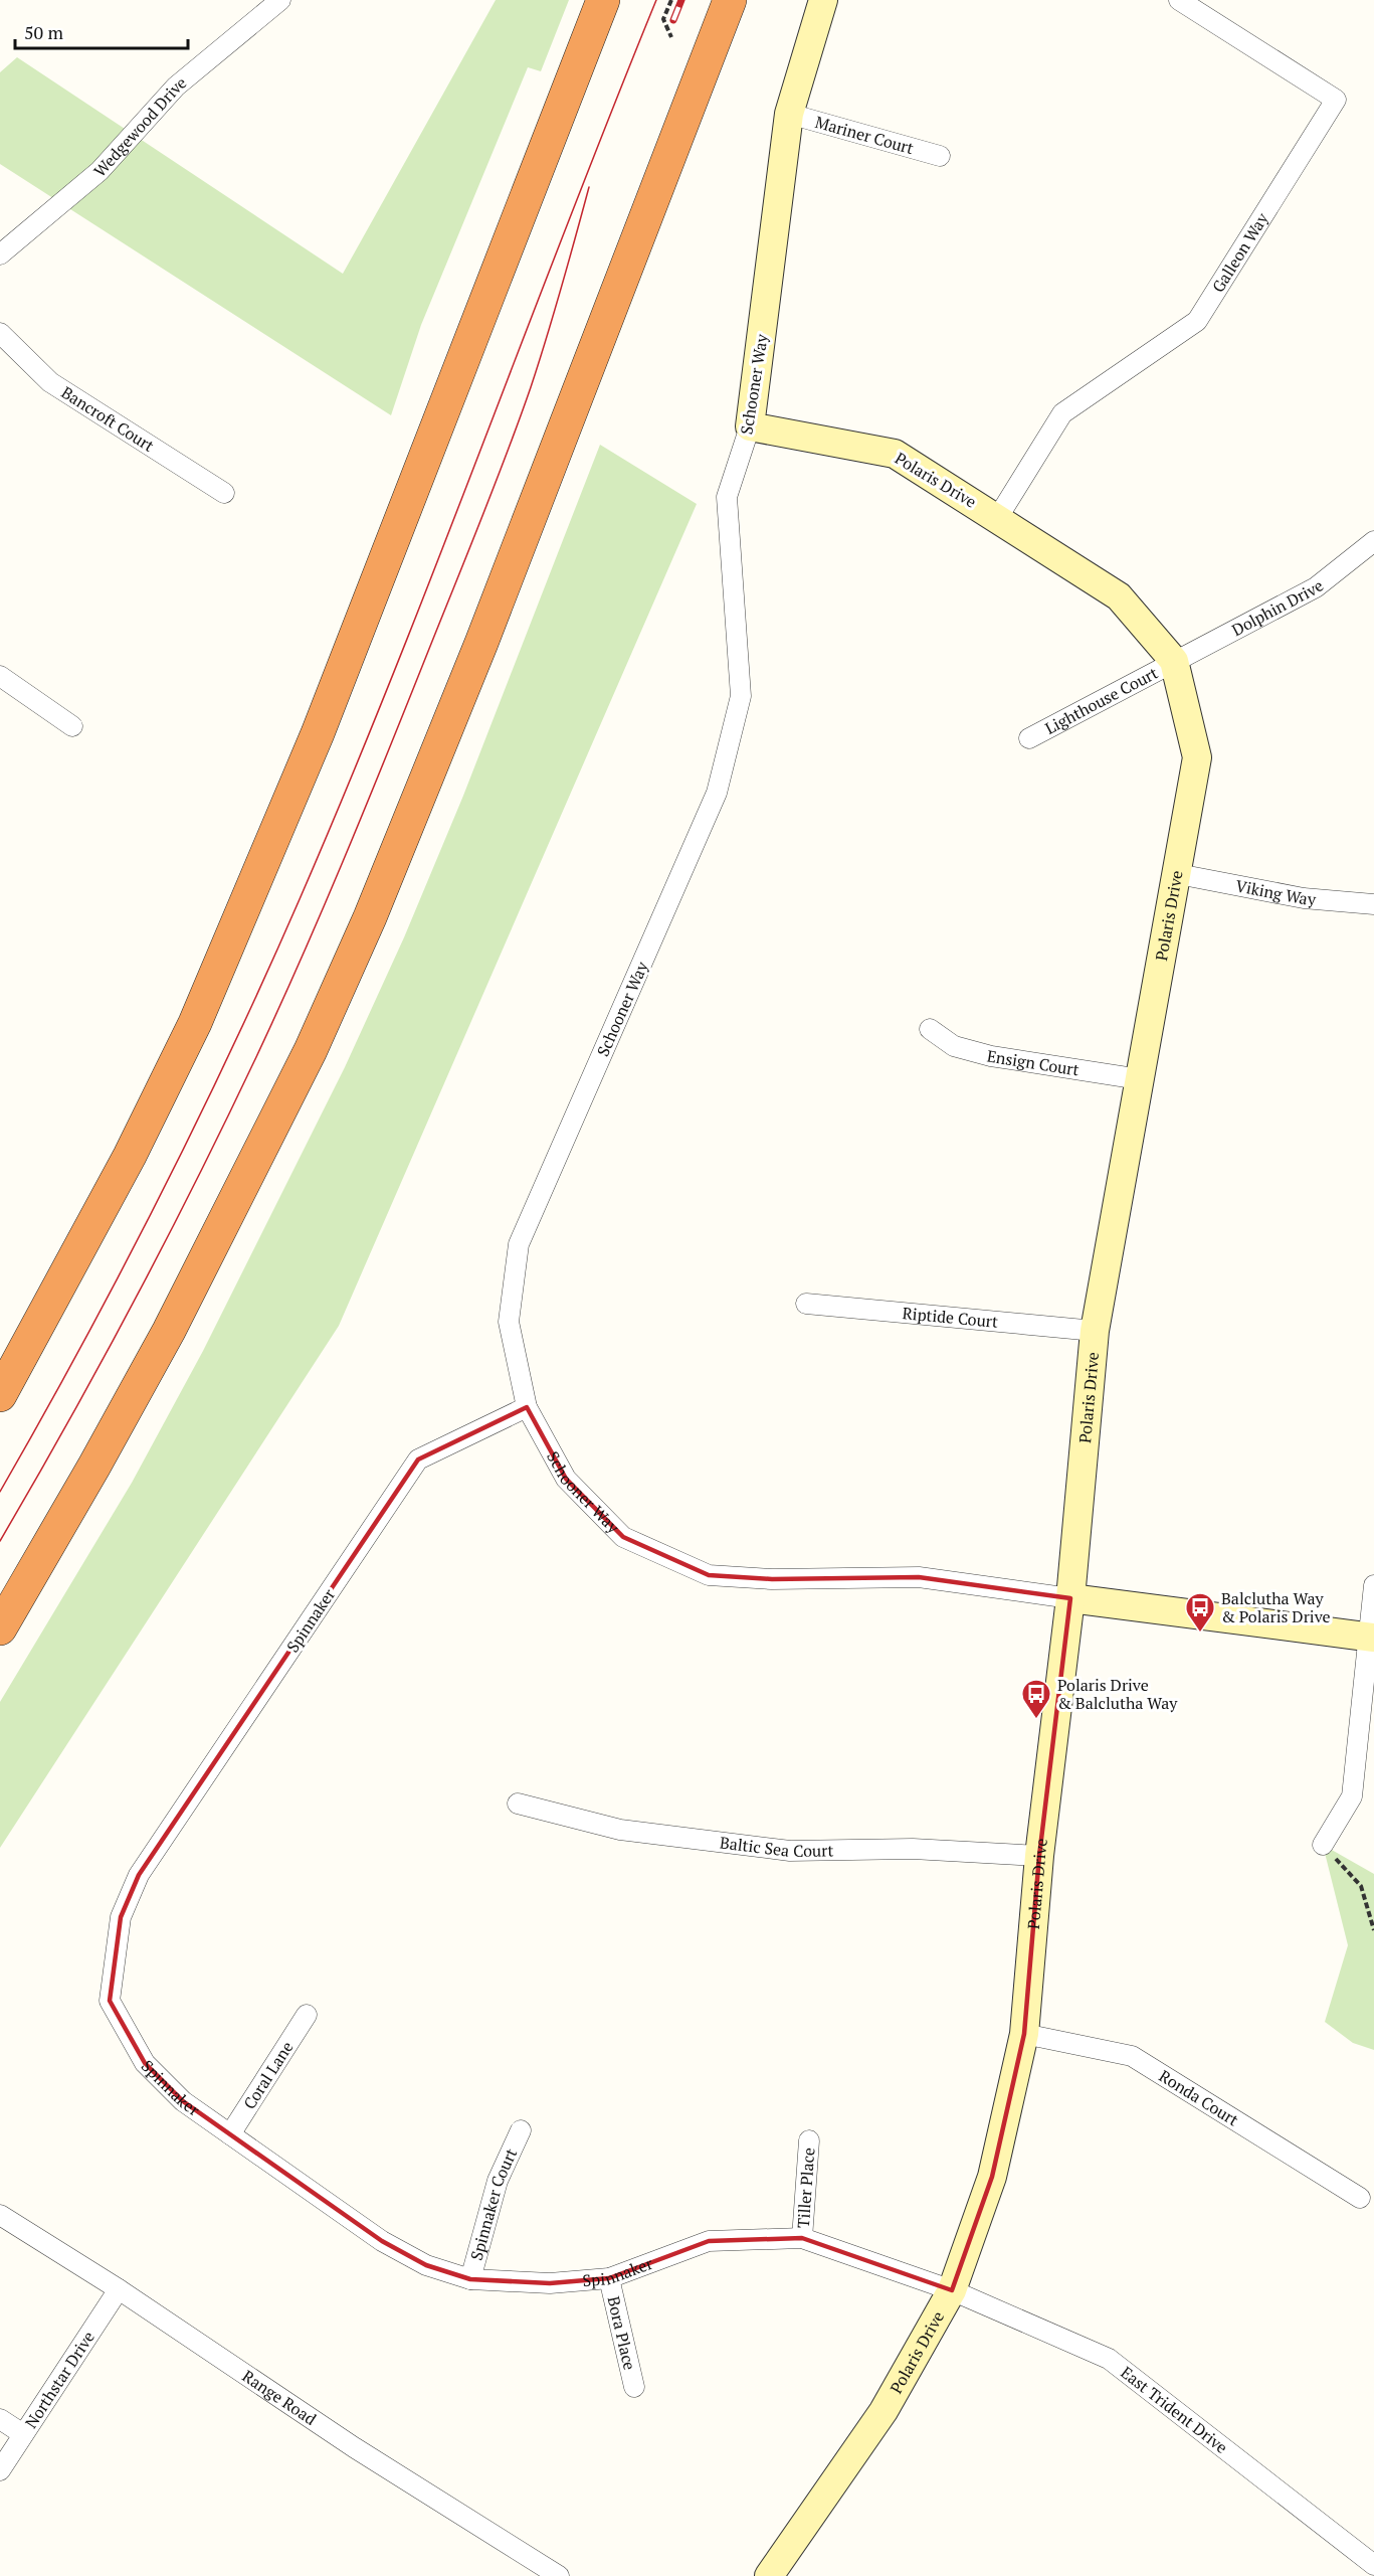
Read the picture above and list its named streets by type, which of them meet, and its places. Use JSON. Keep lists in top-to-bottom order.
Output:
{
  "streets": {
    "street": [
      "Wedgewood Drive",
      "Mariner Court",
      "Galleon Way",
      "Schooner Way",
      "Bancroft Court",
      "Polaris Drive",
      "Dolphin Drive",
      "Lighthouse Court",
      "Viking Way",
      "Ensign Court",
      "Riptide Court",
      "Spinnaker",
      "Baltic Sea Court",
      "Coral Lane",
      "Ronda Court",
      "Tiller Place",
      "Spinnaker Court",
      "Bora Place",
      "Northstar Drive",
      "Range Road",
      "East Trident Drive"
    ]
  },
  "crossings": [
    ["Mariner Court", "Schooner Way"],
    ["Galleon Way", "Polaris Drive"],
    ["Schooner Way", "Polaris Drive"],
    ["Schooner Way", "Spinnaker"],
    ["Polaris Drive", "Dolphin Drive"],
    ["Polaris Drive", "Lighthouse Court"],
    ["Polaris Drive", "Viking Way"],
    ["Polaris Drive", "Ensign Court"],
    ["Polaris Drive", "Riptide Court"],
    ["Polaris Drive", "Spinnaker"],
    ["Polaris Drive", "Baltic Sea Court"],
    ["Polaris Drive", "Ronda Court"],
    ["Polaris Drive", "East Trident Drive"],
    ["Dolphin Drive", "Lighthouse Court"],
    ["Spinnaker", "Coral Lane"],
    ["Spinnaker", "Tiller Place"],
    ["Spinnaker", "Spinnaker Court"],
    ["Spinnaker", "Bora Place"],
    ["Spinnaker", "East Trident Drive"],
    ["Northstar Drive", "Range Road"]
  ],
  "places": {
    "bus stop": ["Balclutha Way & Polaris Drive", "Polaris Drive & Balclutha Way"]
  },
  "scale_bar": "50 m"
}
